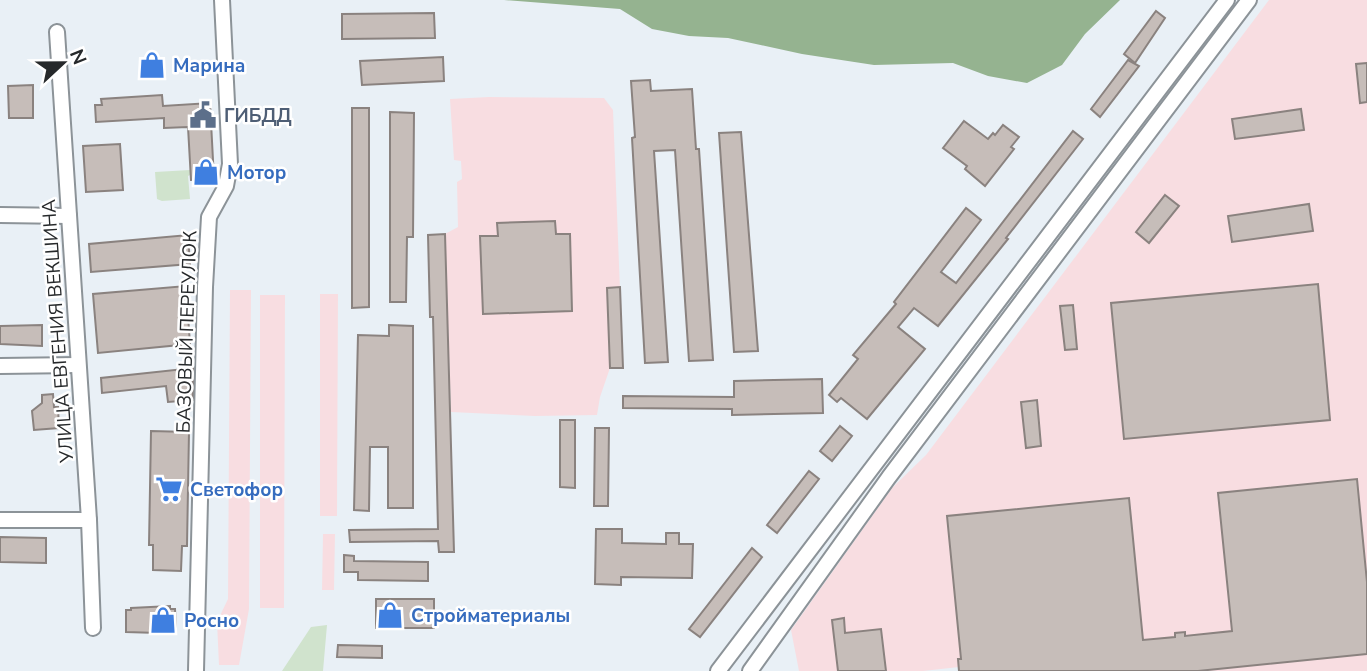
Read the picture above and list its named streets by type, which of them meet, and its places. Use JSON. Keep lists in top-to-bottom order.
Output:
{
  "streets": {
    "street": ["УЛИЦА ЕВГЕНИЯ ВЕКШИНА", "БАЗОВЫЙ ПЕРЕУЛОК"]
  },
  "places": {
    "shop": [
      "Марина",
      "Мотор",
      "Стройматериалы",
      "Росно"
    ],
    "public building": ["ГИБДД"],
    "supermarket": ["Светофор"]
  },
  "north": "right"
}
